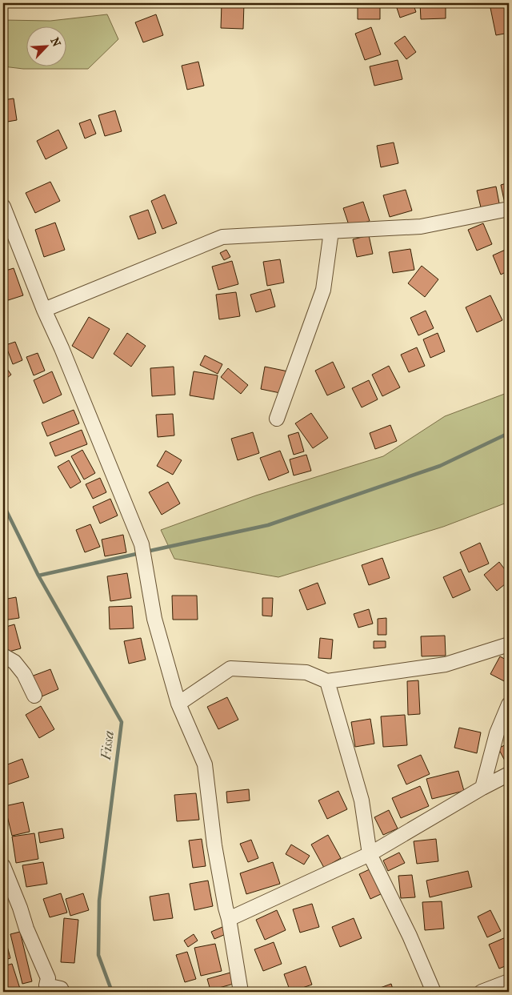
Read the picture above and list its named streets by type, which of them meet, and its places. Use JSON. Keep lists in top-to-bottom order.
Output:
{
  "water": ["Fissa"],
  "north": "top right"
}
